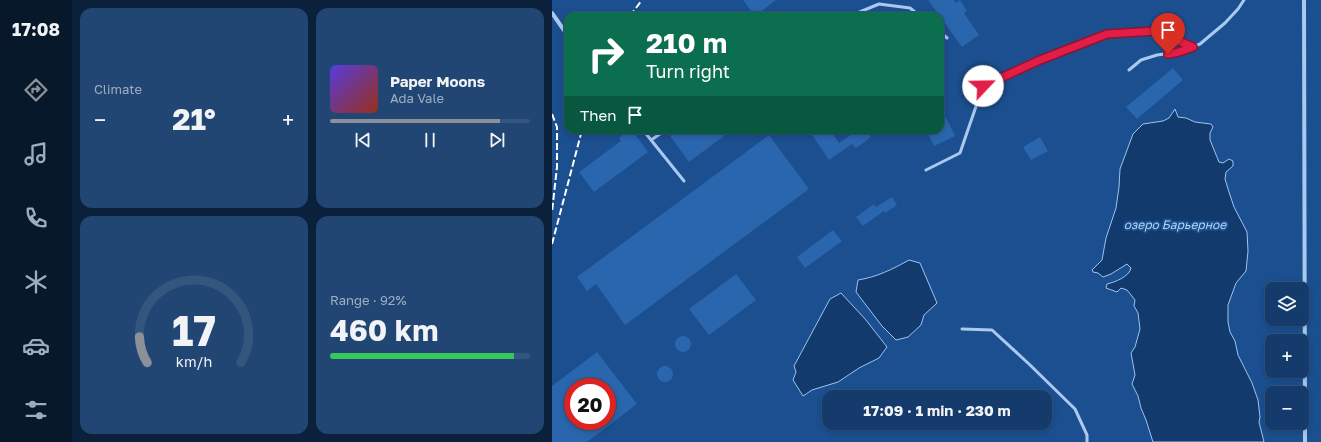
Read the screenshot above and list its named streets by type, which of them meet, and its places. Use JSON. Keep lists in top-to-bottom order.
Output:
{
  "water": ["озеро Барьерное"],
  "page": {
    "tabs": "17:08",
    "tile": [
      "Climate",
      ["Range · 92%", "460 km"]
    ],
    "turn": ["210 m", "Turn right"],
    "song": ["Paper Moons", "Ada Vale"],
    "then": "Then",
    "heat": ["−", "21°", "+"],
    "map_buttons": ["+", "−"],
    "limit": "20",
    "trip": "17:09 · 1 min · 230 m",
    "gauge": ["17", "km/h"]
  }
}
